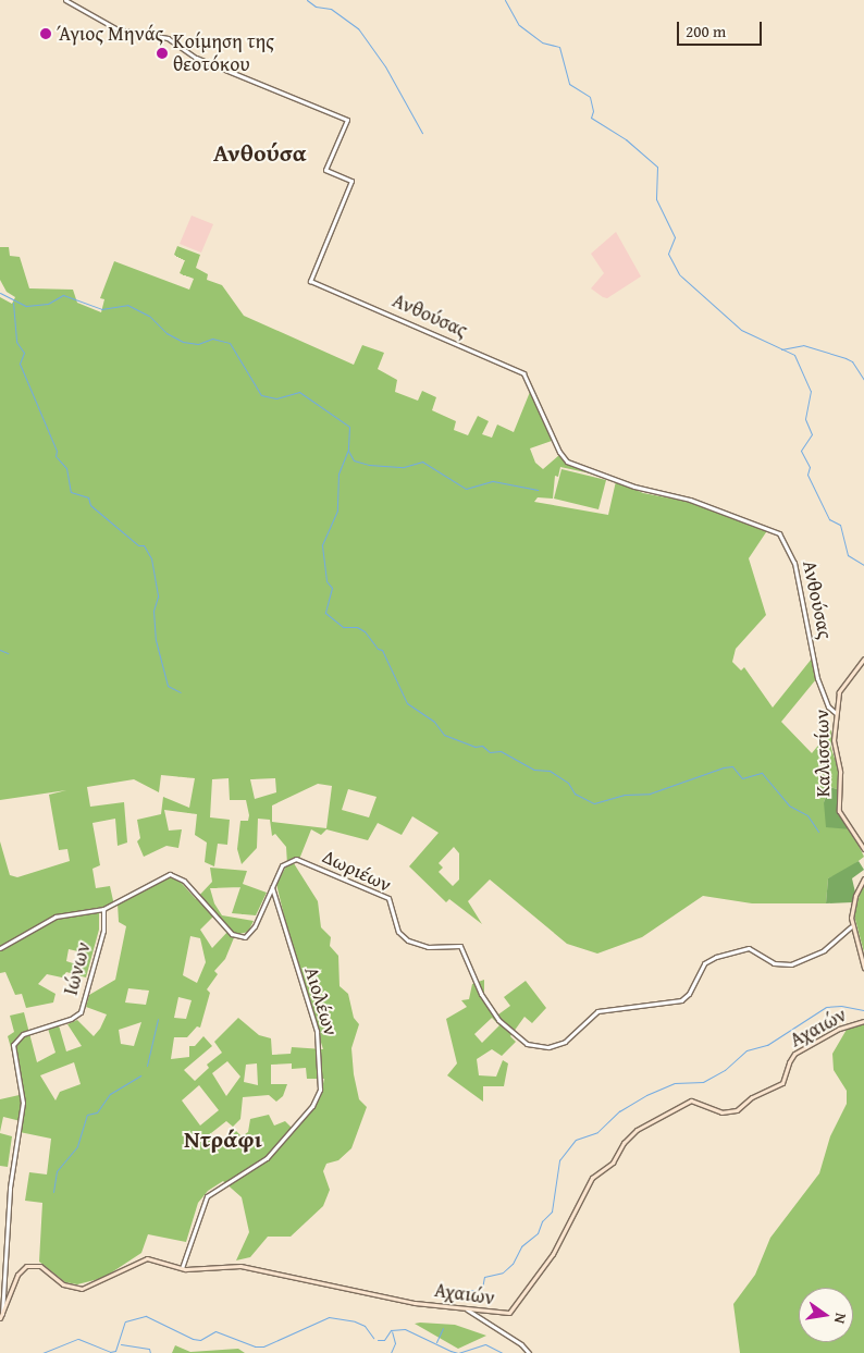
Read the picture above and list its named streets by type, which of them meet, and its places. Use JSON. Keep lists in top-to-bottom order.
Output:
{
  "streets": {
    "main road": ["Καλισσίων", "Αχαιών"],
    "street": [
      "Ανθούσας",
      "Δωριέων",
      "Ιώνων",
      "Αιολέων"
    ]
  },
  "crossings": [
    ["Ανθούσας", "Καλισσίων"],
    ["Δωριέων", "Ιώνων"],
    ["Δωριέων", "Αιολέων"],
    ["Ιώνων", "Αχαιών"],
    ["Αιολέων", "Αχαιών"]
  ],
  "districts": ["Ανθούσα", "Ντράφι"],
  "places": ["Άγιος Μηνάς", "Κοίμηση της θεοτόκου"],
  "scale_bar": "200 m",
  "north": "right"
}
